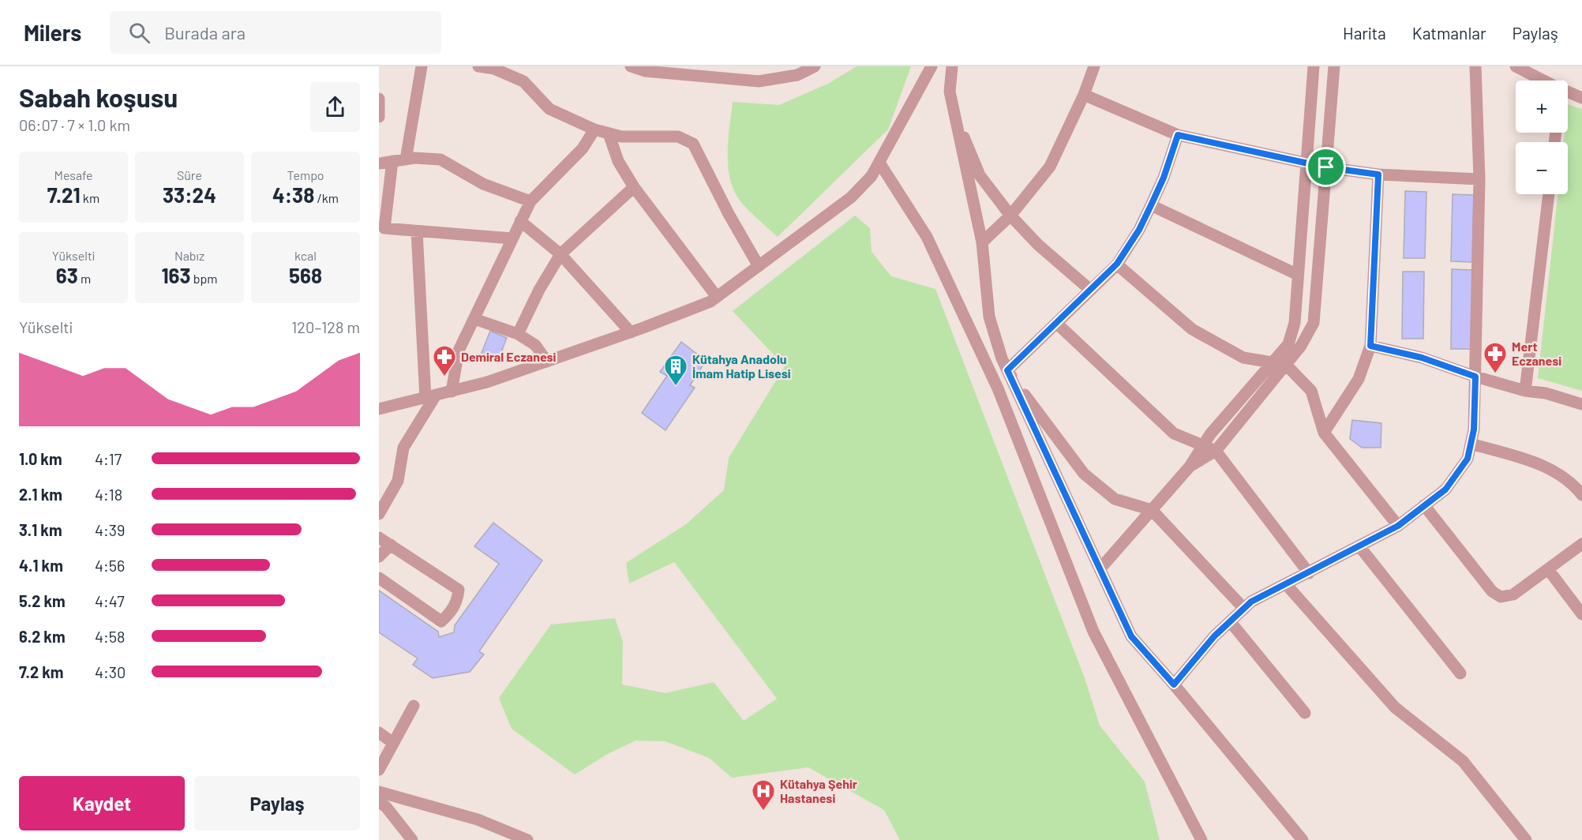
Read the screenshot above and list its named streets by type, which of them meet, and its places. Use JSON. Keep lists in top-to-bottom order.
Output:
{
  "places": {
    "pharmacy": ["Mert Eczanesi", "Demiral Eczanesi"],
    "building": ["Kütahya Anadolu İmam Hatip Lisesi"],
    "hospital": ["Kütahya Şehir Hastanesi"]
  },
  "page": {
    "header": "Milers",
    "search": "Burada ara",
    "nav": ["Harita", "Katmanlar", "Paylaş"],
    "heading": ["Sabah koşusu", "06:07 · 7 × 1.0 km"],
    "map_buttons": ["+", "−"],
    "stats": [
      ["Mesafe", "7.21 km"],
      ["Süre", "33:24"],
      ["Tempo", "4:38 /km"],
      ["Yükselti", "63 m"],
      ["Nabız", "163 bpm"],
      ["kcal", "568"]
    ],
    "chart": ["Yükselti", "120–128 m"],
    "list": [
      {
        "name": "1.0 km",
        "note": "4:17"
      },
      {
        "name": "2.1 km",
        "note": "4:18"
      },
      {
        "name": "3.1 km",
        "note": "4:39"
      },
      {
        "name": "4.1 km",
        "note": "4:56"
      },
      {
        "name": "5.2 km",
        "note": "4:47"
      },
      {
        "name": "6.2 km",
        "note": "4:58"
      },
      {
        "name": "7.2 km",
        "note": "4:30"
      }
    ],
    "buttons": ["Kaydet", "Paylaş"]
  }
}
